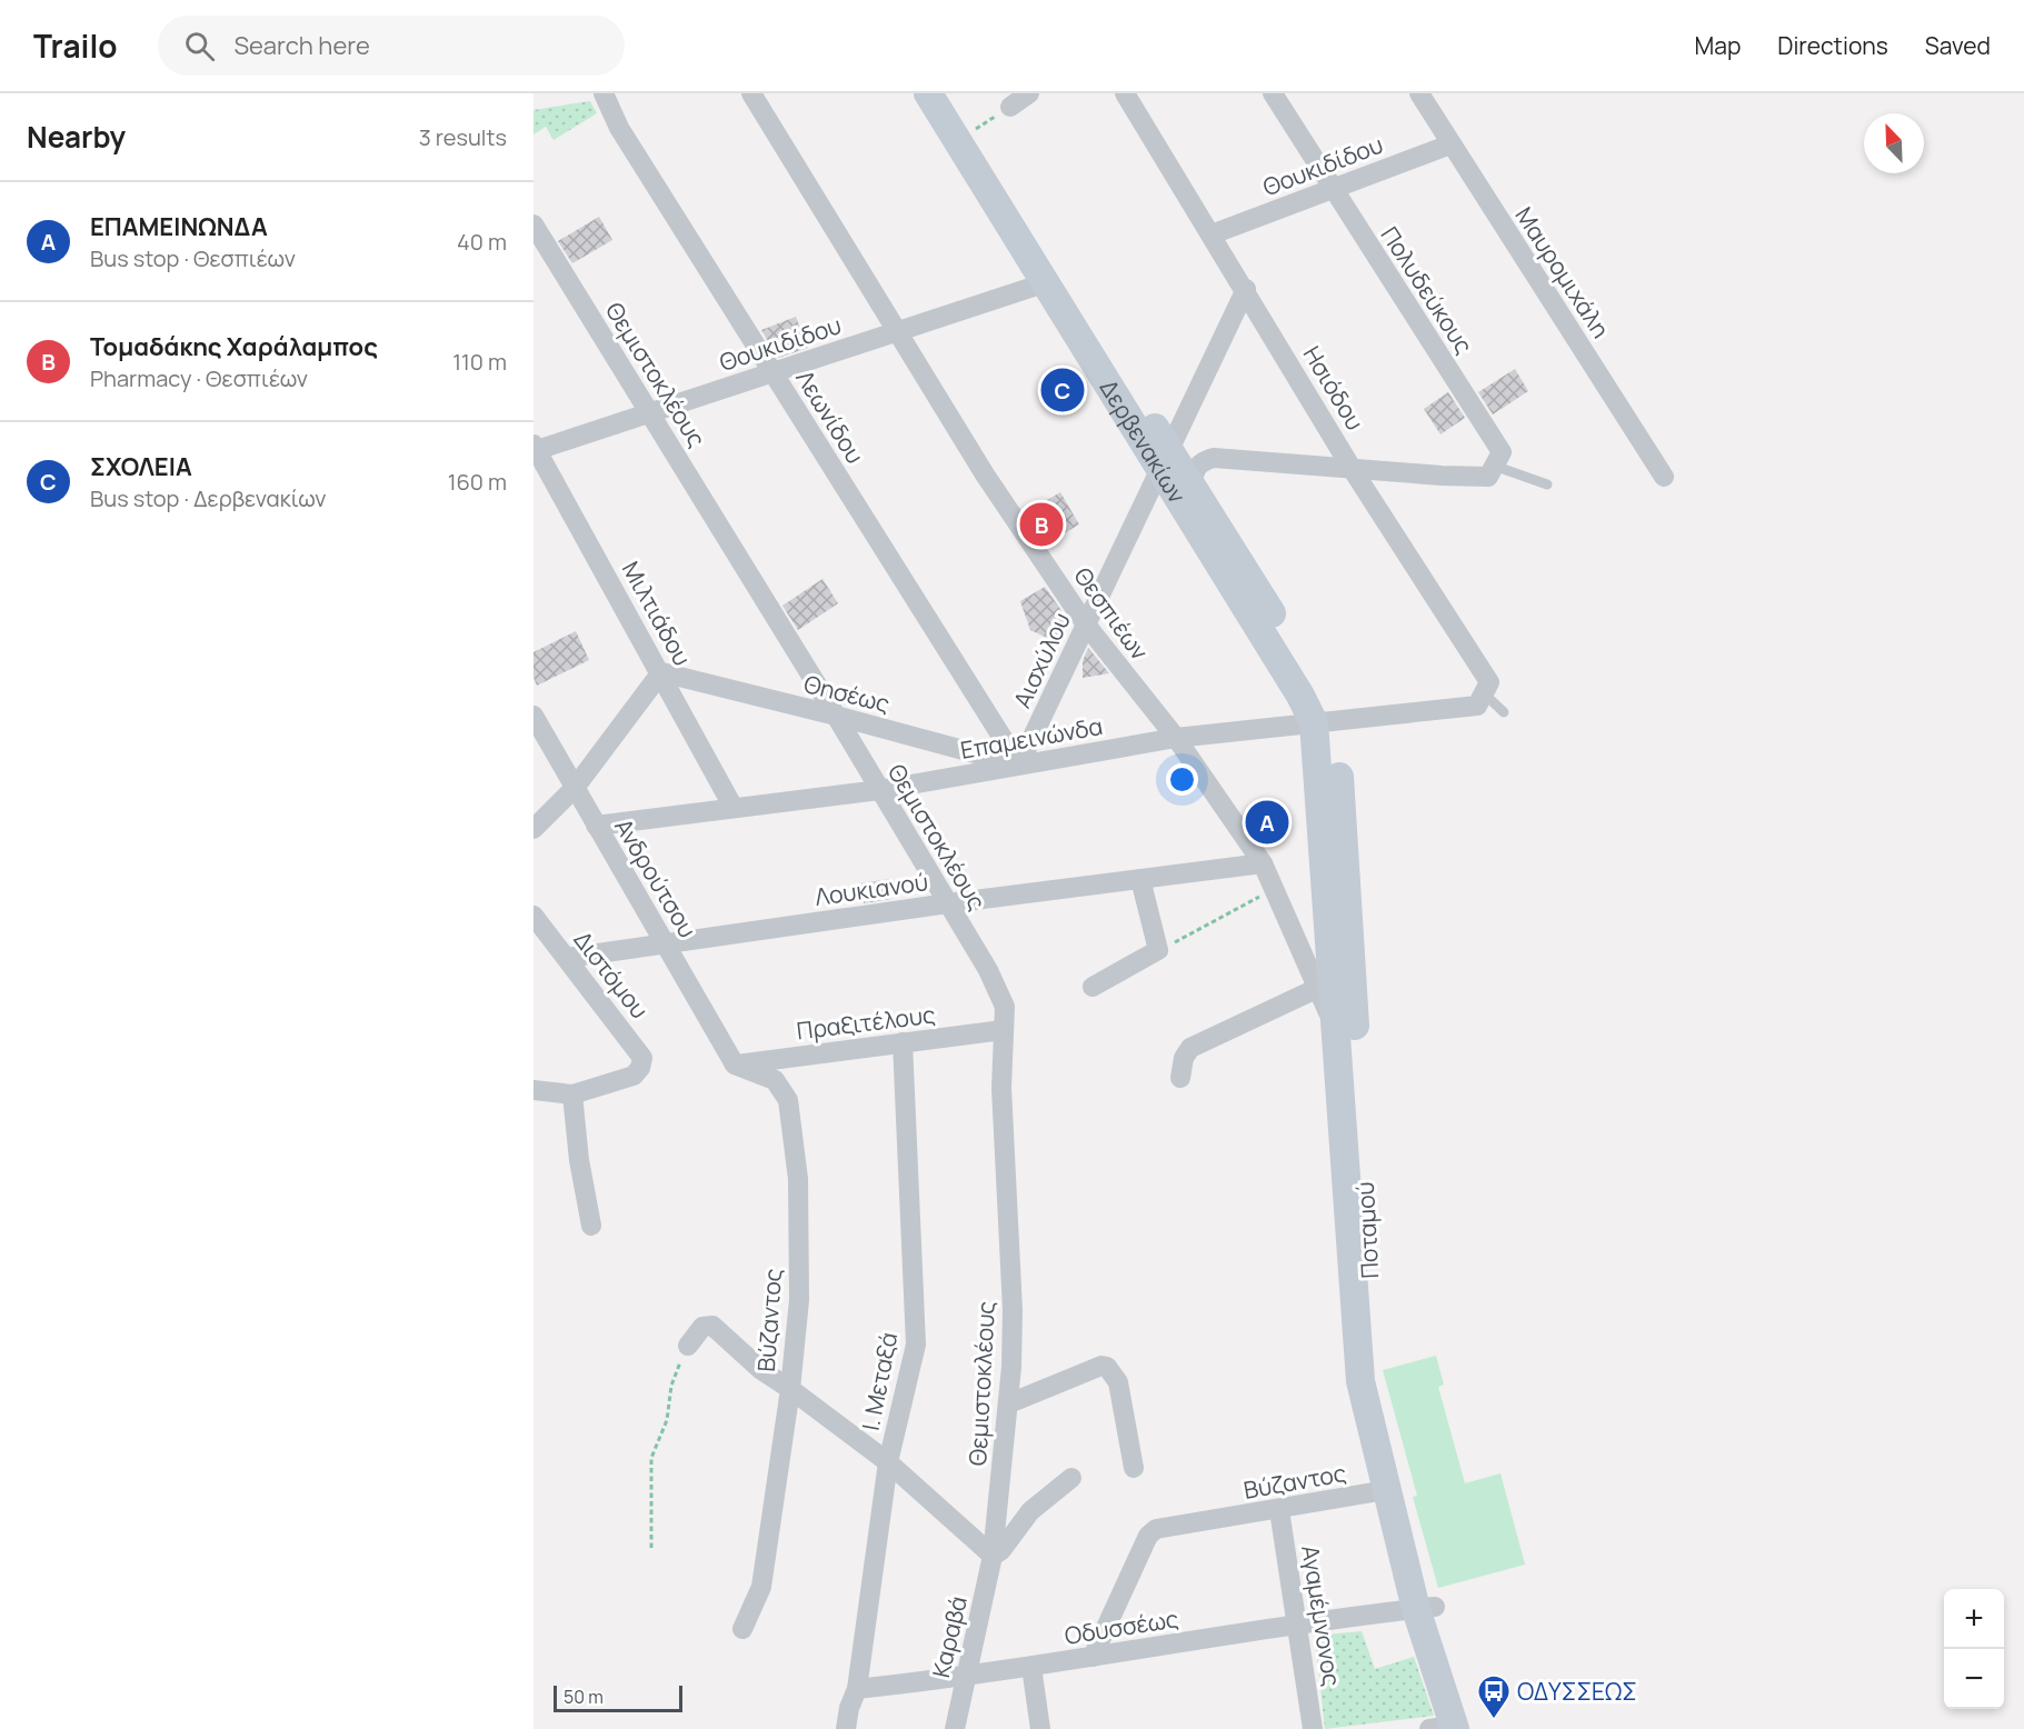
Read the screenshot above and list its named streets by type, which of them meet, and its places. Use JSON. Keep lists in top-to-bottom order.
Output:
{
  "streets": {
    "street": [
      "Θουκιδίδου",
      "Μαυρομιχάλη",
      "Πολυδεύκους",
      "Θεμιστοκλέους",
      "Ησιόδου",
      "Λεωνίδου",
      "Δερβενακίων",
      "Μιλτιάδου",
      "Θεσπιέων",
      "Αισχύλου",
      "Θησέως",
      "Επαμεινώνδα",
      "Ανδρούτσου",
      "Λουκιανού",
      "Διστόμου",
      "Πραξιτέλους",
      "Ποταμού",
      "Βύζαντος",
      "Ι. Μεταξά",
      "Αγαμέμνονος",
      "Οδυσσέως",
      "Καραβά"
    ]
  },
  "crossings": [
    ["Θουκιδίδου", "Μαυρομιχάλη"],
    ["Θουκιδίδου", "Πολυδεύκους"],
    ["Θουκιδίδου", "Θεμιστοκλέους"],
    ["Θουκιδίδου", "Ησιόδου"],
    ["Θουκιδίδου", "Λεωνίδου"],
    ["Θουκιδίδου", "Δερβενακίων"],
    ["Θουκιδίδου", "Μιλτιάδου"],
    ["Θουκιδίδου", "Θεσπιέων"],
    ["Θεμιστοκλέους", "Θησέως"],
    ["Θεμιστοκλέους", "Επαμεινώνδα"],
    ["Θεμιστοκλέους", "Λουκιανού"],
    ["Θεμιστοκλέους", "Πραξιτέλους"],
    ["Θεμιστοκλέους", "Βύζαντος"],
    ["Θεμιστοκλέους", "Καραβά"],
    ["Ησιόδου", "Αισχύλου"],
    ["Ησιόδου", "Επαμεινώνδα"],
    ["Λεωνίδου", "Αισχύλου"],
    ["Λεωνίδου", "Θησέως"],
    ["Λεωνίδου", "Επαμεινώνδα"],
    ["Δερβενακίων", "Αισχύλου"],
    ["Δερβενακίων", "Επαμεινώνδα"],
    ["Δερβενακίων", "Ποταμού"],
    ["Μιλτιάδου", "Θησέως"],
    ["Μιλτιάδου", "Επαμεινώνδα"],
    ["Θεσπιέων", "Αισχύλου"],
    ["Θεσπιέων", "Επαμεινώνδα"],
    ["Θεσπιέων", "Λουκιανού"],
    ["Θεσπιέων", "Ποταμού"],
    ["Αισχύλου", "Θησέως"],
    ["Αισχύλου", "Επαμεινώνδα"],
    ["Θησέως", "Επαμεινώνδα"],
    ["Επαμεινώνδα", "Ανδρούτσου"],
    ["Επαμεινώνδα", "Ποταμού"],
    ["Ανδρούτσου", "Λουκιανού"],
    ["Ανδρούτσου", "Πραξιτέλους"],
    ["Ανδρούτσου", "Βύζαντος"],
    ["Λουκιανού", "Διστόμου"],
    ["Πραξιτέλους", "Βύζαντος"],
    ["Πραξιτέλους", "Ι. Μεταξά"],
    ["Ποταμού", "Βύζαντος"],
    ["Ποταμού", "Οδυσσέως"],
    ["Βύζαντος", "Ι. Μεταξά"],
    ["Βύζαντος", "Αγαμέμνονος"],
    ["Βύζαντος", "Οδυσσέως"],
    ["Βύζαντος", "Καραβά"],
    ["Ι. Μεταξά", "Οδυσσέως"],
    ["Αγαμέμνονος", "Οδυσσέως"],
    ["Οδυσσέως", "Καραβά"]
  ],
  "places": {
    "bus stop": ["ΟΔYΣΣΕΩΣ"]
  },
  "scale_bar": "50 m",
  "north": "top left",
  "page": {
    "header": "Trailo",
    "search": "Search here",
    "nav": ["Map", "Directions", "Saved"],
    "heading": ["Nearby", "3 results"],
    "list": [
      {
        "mark": "A",
        "name": "ΕΠΑΜΕΙΝΩΝΔΑ",
        "note": "Bus stop · Θεσπιέων",
        "value": "40 m"
      },
      {
        "mark": "B",
        "name": "Τομαδάκης Χαράλαμπος",
        "note": "Pharmacy · Θεσπιέων",
        "value": "110 m"
      },
      {
        "mark": "C",
        "name": "ΣΧΟΛΕΙΑ",
        "note": "Bus stop · Δερβενακίων",
        "value": "160 m"
      }
    ],
    "pins": ["C", "B", "A"],
    "map_buttons": ["+", "−"],
    "scale": "50 m"
  }
}
